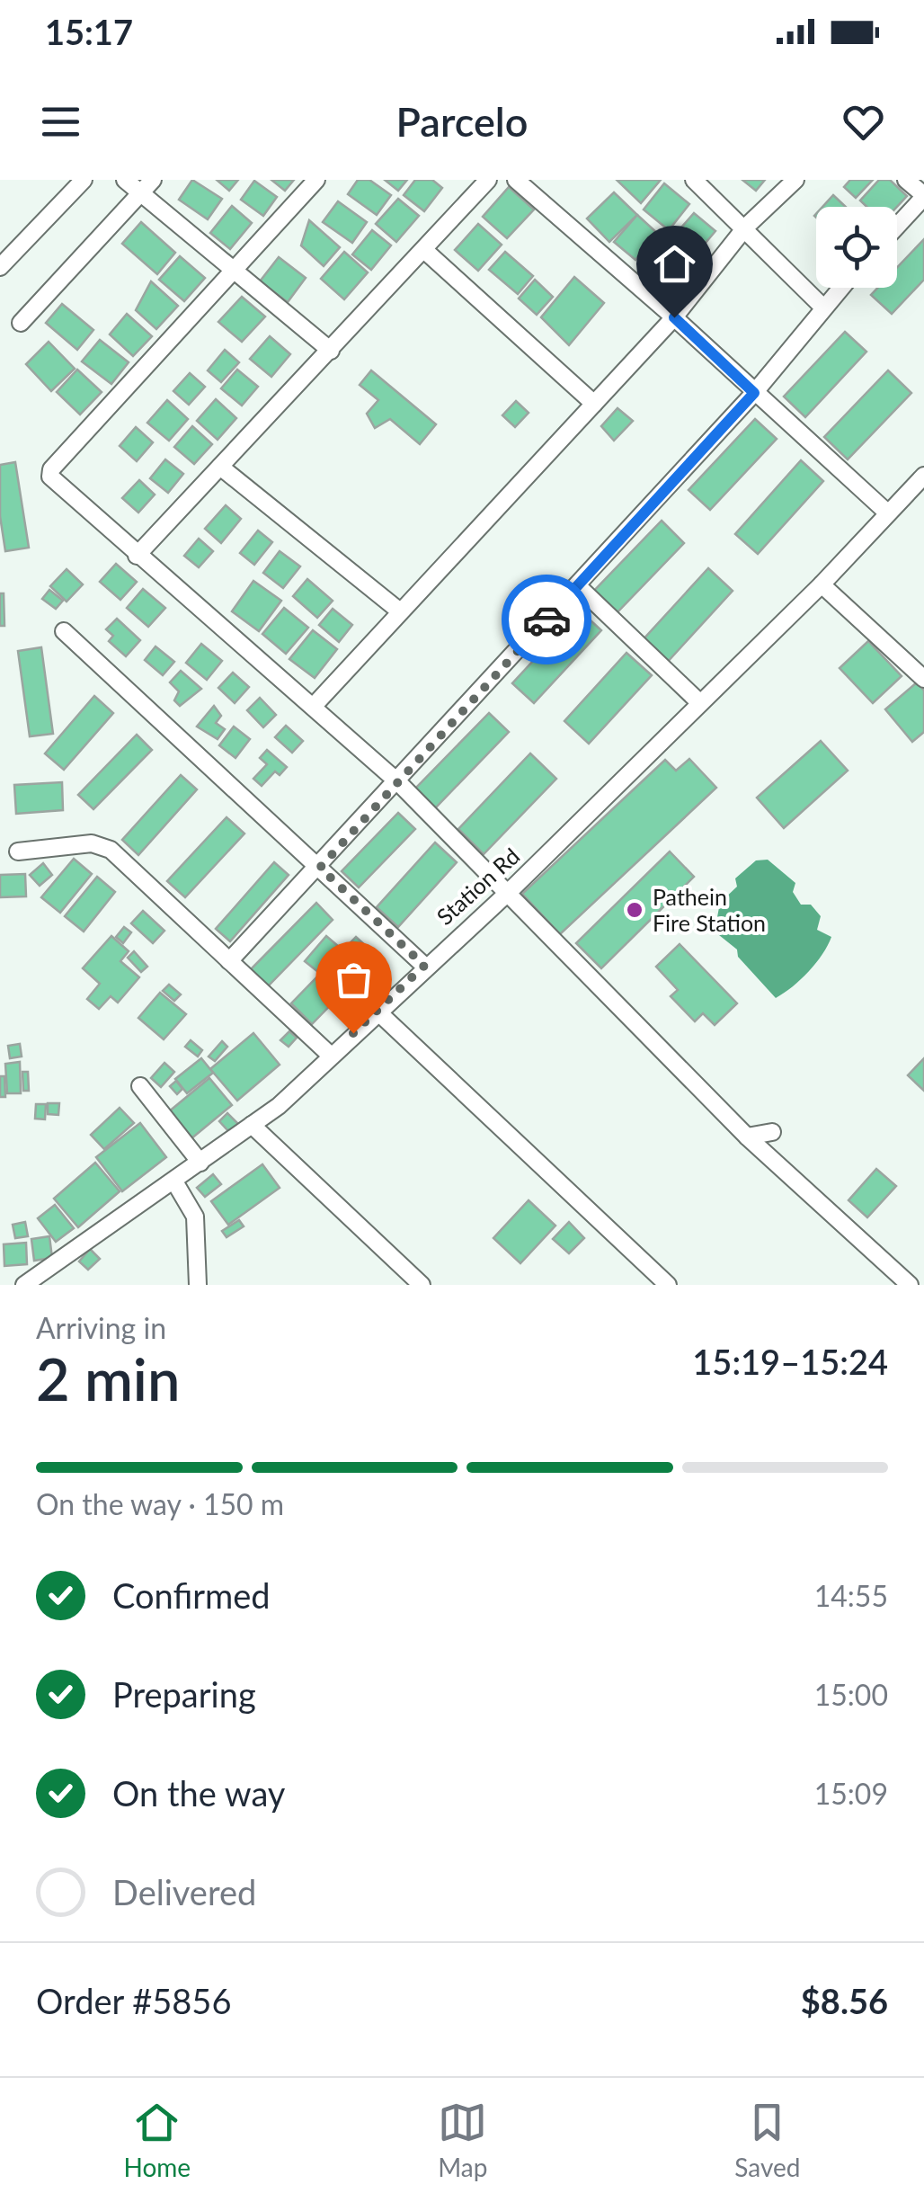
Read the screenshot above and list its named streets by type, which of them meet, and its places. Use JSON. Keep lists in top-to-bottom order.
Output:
{
  "streets": {
    "street": ["Station Rd"]
  },
  "places": ["Pathein Fire Station"],
  "page": {
    "status": "15:17",
    "header": "Parcelo",
    "heading": ["2 min", "Arriving in", "15:19–15:24"],
    "panel": ["Order #5856", "$8.56"],
    "bar": "On the way · 150 m",
    "list": [
      ["Confirmed", "14:55"],
      ["Preparing", "15:00"],
      ["On the way", "15:09"],
      "Delivered"
    ],
    "tabs": ["Home", "Map", "Saved"]
  }
}
